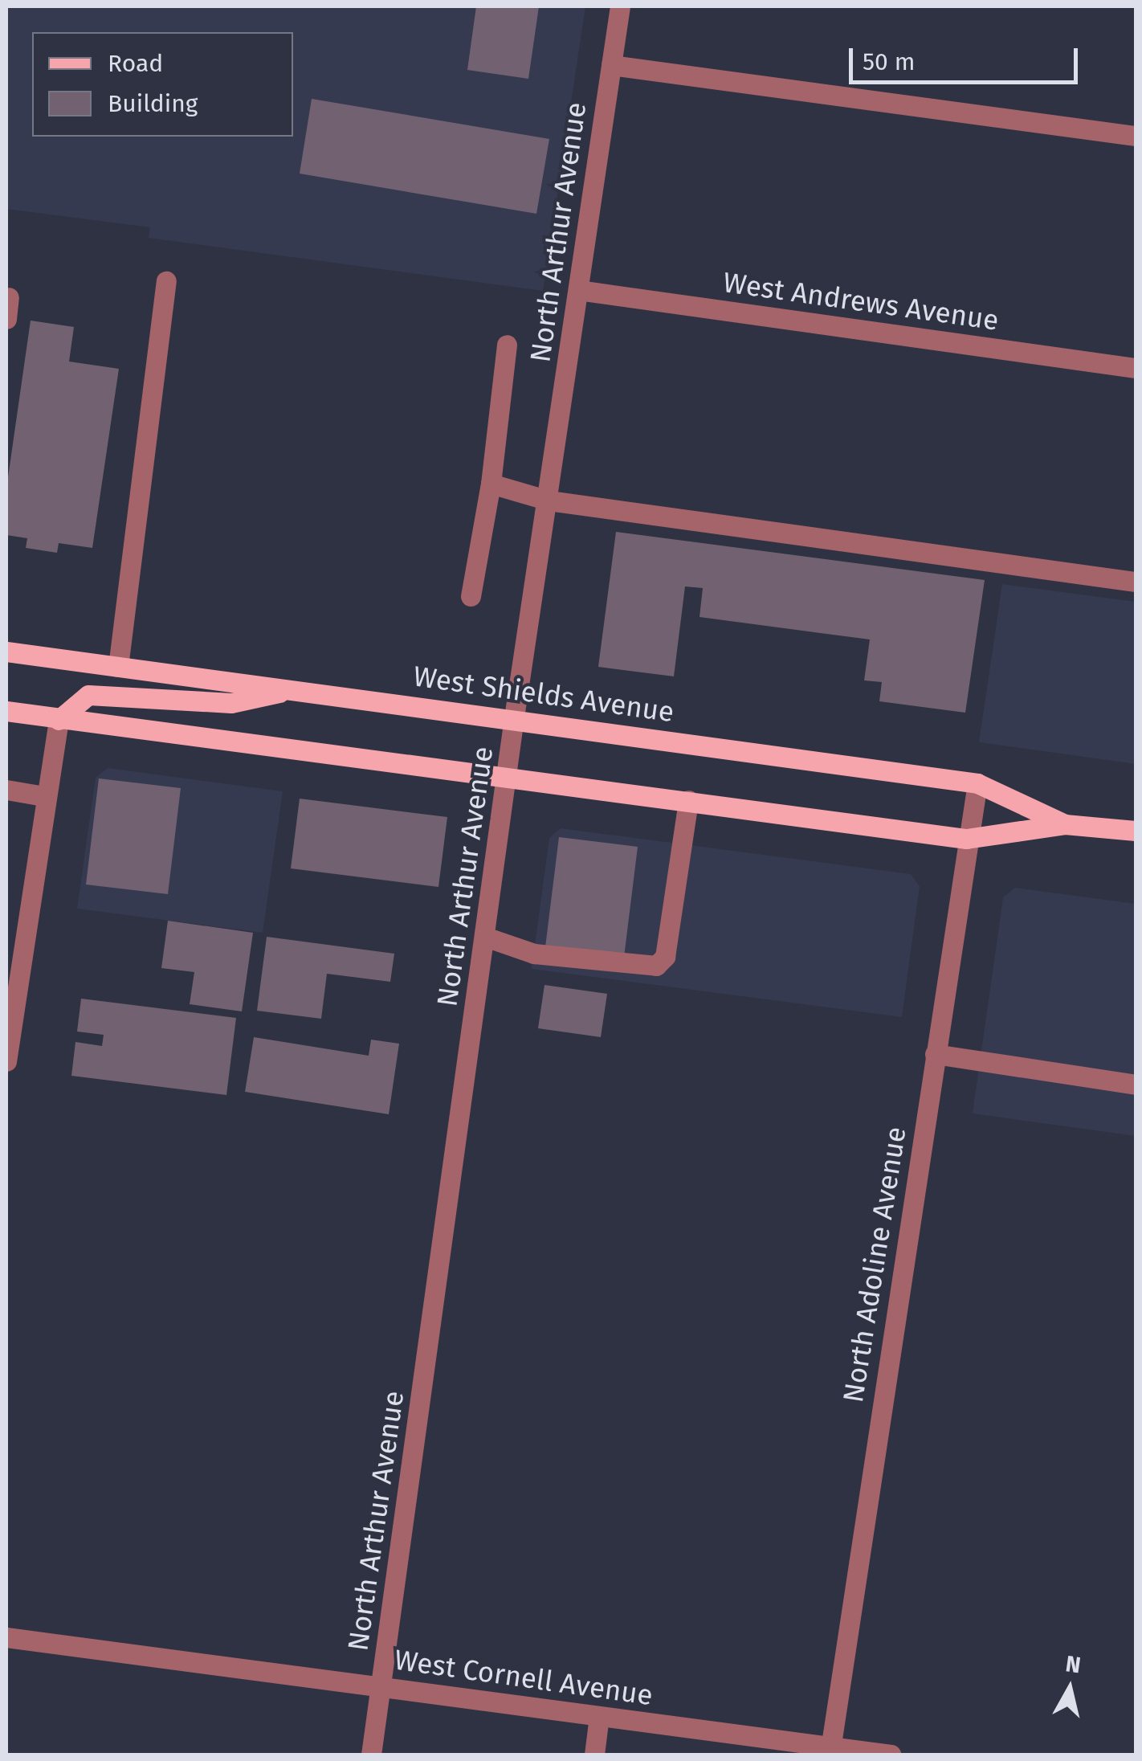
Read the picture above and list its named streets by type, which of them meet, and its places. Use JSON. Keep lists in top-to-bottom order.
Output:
{
  "streets": {
    "main road": ["West Shields Avenue"],
    "street": [
      "North Arthur Avenue",
      "West Andrews Avenue",
      "North Adoline Avenue",
      "West Cornell Avenue"
    ]
  },
  "crossings": [
    ["North Arthur Avenue", "West Andrews Avenue"],
    ["North Arthur Avenue", "West Shields Avenue"],
    ["North Arthur Avenue", "West Cornell Avenue"],
    ["West Shields Avenue", "North Adoline Avenue"],
    ["North Adoline Avenue", "West Cornell Avenue"]
  ],
  "legend": ["Road", "Building"],
  "scale_bar": "50 m",
  "north": "top"
}
